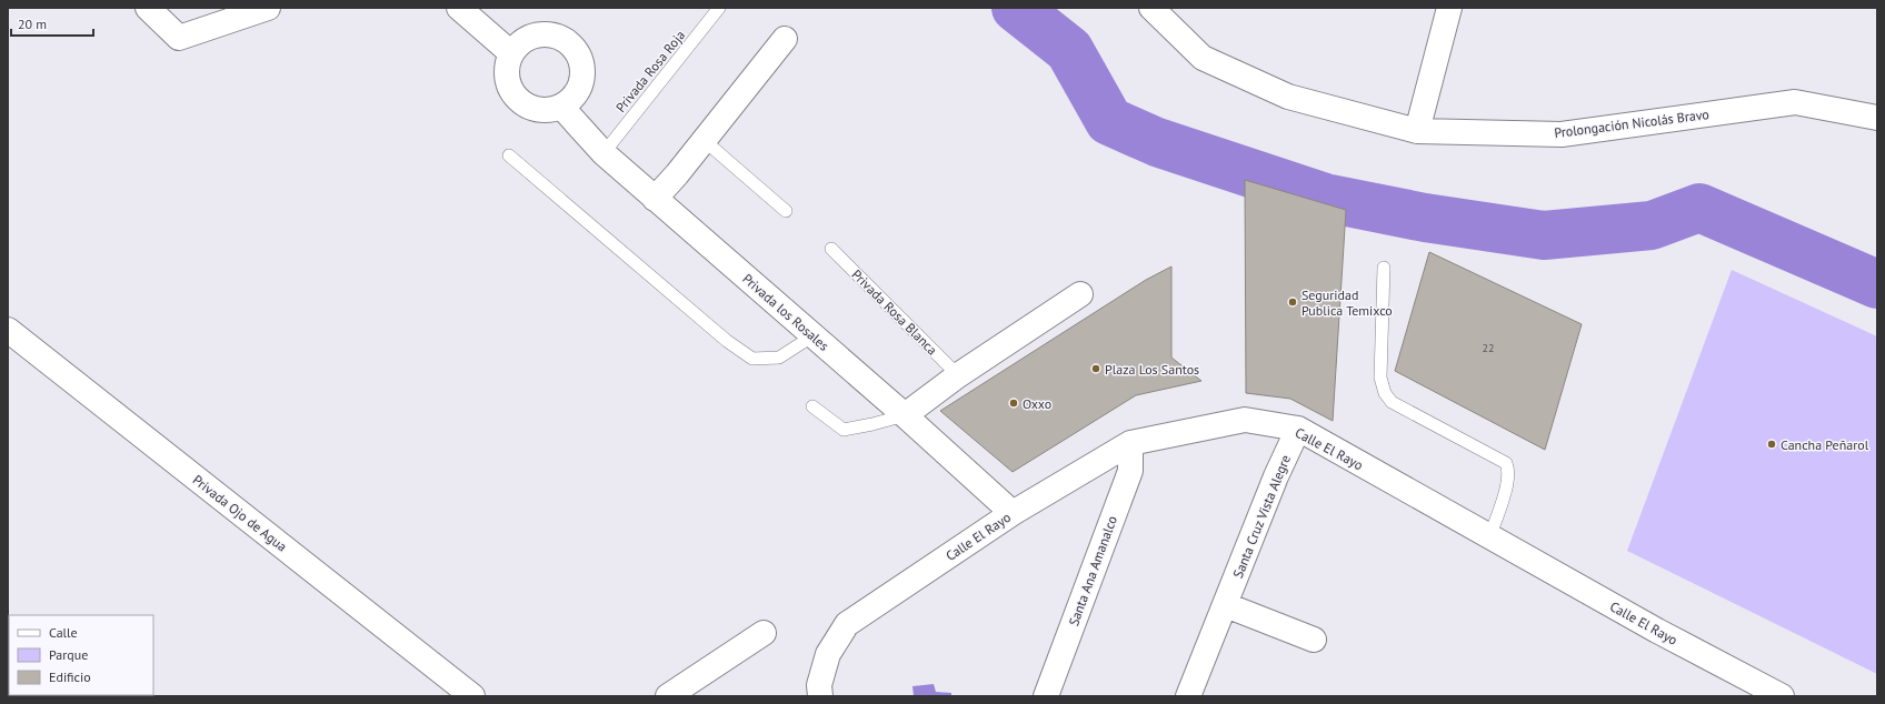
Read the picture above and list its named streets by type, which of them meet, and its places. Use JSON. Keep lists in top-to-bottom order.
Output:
{
  "streets": {
    "street": [
      "Prolongación Nicolás Bravo",
      "Privada los Rosales",
      "Calle El Rayo",
      "Privada Ojo de Agua",
      "Santa Cruz Vista Alegre",
      "Santa Ana Amanalco"
    ],
    "lane": ["Privada Rosa Roja", "Privada Rosa Blanca"]
  },
  "crossings": [
    ["Privada Rosa Roja", "Privada los Rosales"],
    ["Privada los Rosales", "Calle El Rayo"],
    ["Calle El Rayo", "Santa Cruz Vista Alegre"],
    ["Calle El Rayo", "Santa Ana Amanalco"]
  ],
  "places": [
    "Seguridad Publica Temixco",
    "Plaza Los Santos",
    "Oxxo",
    "Cancha Peñarol"
  ],
  "house_numbers": ["22"],
  "legend": ["Calle", "Parque", "Edificio"],
  "scale_bar": "20 m"
}
